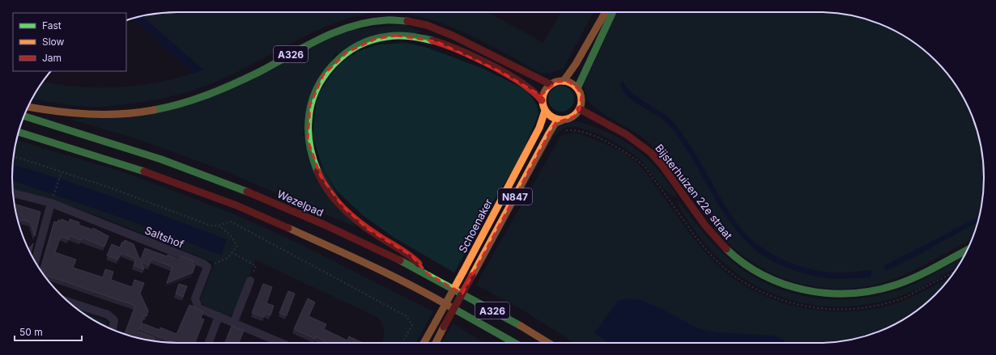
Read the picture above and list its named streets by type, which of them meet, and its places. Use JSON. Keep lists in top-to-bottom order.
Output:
{
  "streets": {
    "main road": [
      "A326",
      "Bijsterhuizen 22e straat",
      "N847",
      "Wezelpad",
      "Schoenaker"
    ],
    "street": ["Saltshof"]
  },
  "crossings": [
    ["A326", "Bijsterhuizen 22e straat"],
    ["A326", "N847"],
    ["A326", "Wezelpad"],
    ["A326", "Schoenaker"],
    ["Bijsterhuizen 22e straat", "N847"],
    ["Bijsterhuizen 22e straat", "Schoenaker"],
    ["N847", "Schoenaker"]
  ],
  "legend": ["Fast", "Slow", "Jam"],
  "scale_bar": "50 m"
}
